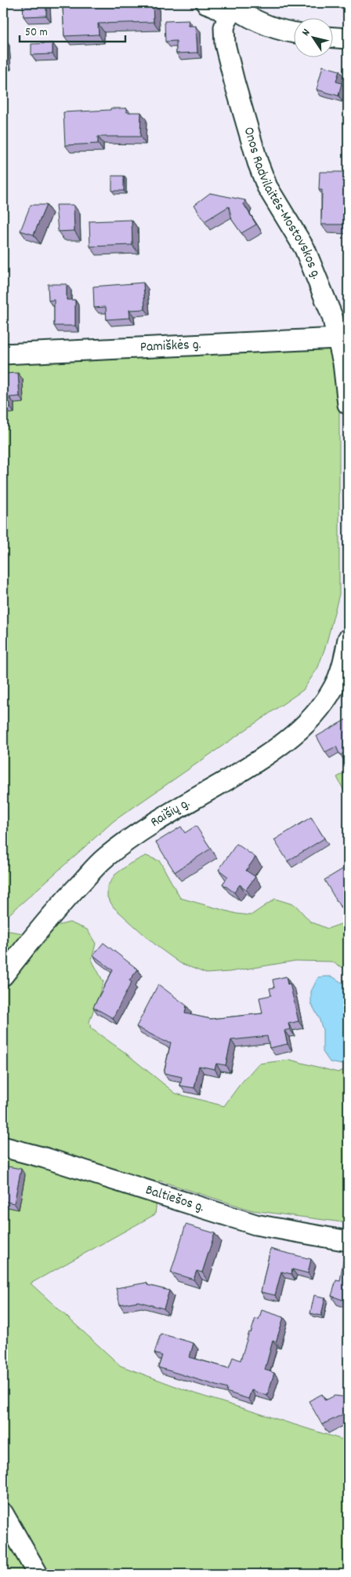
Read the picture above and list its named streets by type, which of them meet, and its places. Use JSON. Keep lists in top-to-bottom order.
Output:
{
  "streets": {
    "street": [
      "Onos Radvilaitės-Mostovskos g.",
      "Pamiškės g.",
      "Raišių g.",
      "Baltiešos g."
    ]
  },
  "crossings": [
    ["Onos Radvilaitės-Mostovskos g.", "Pamiškės g."]
  ],
  "scale_bar": "50 m",
  "north": "top left"
}
